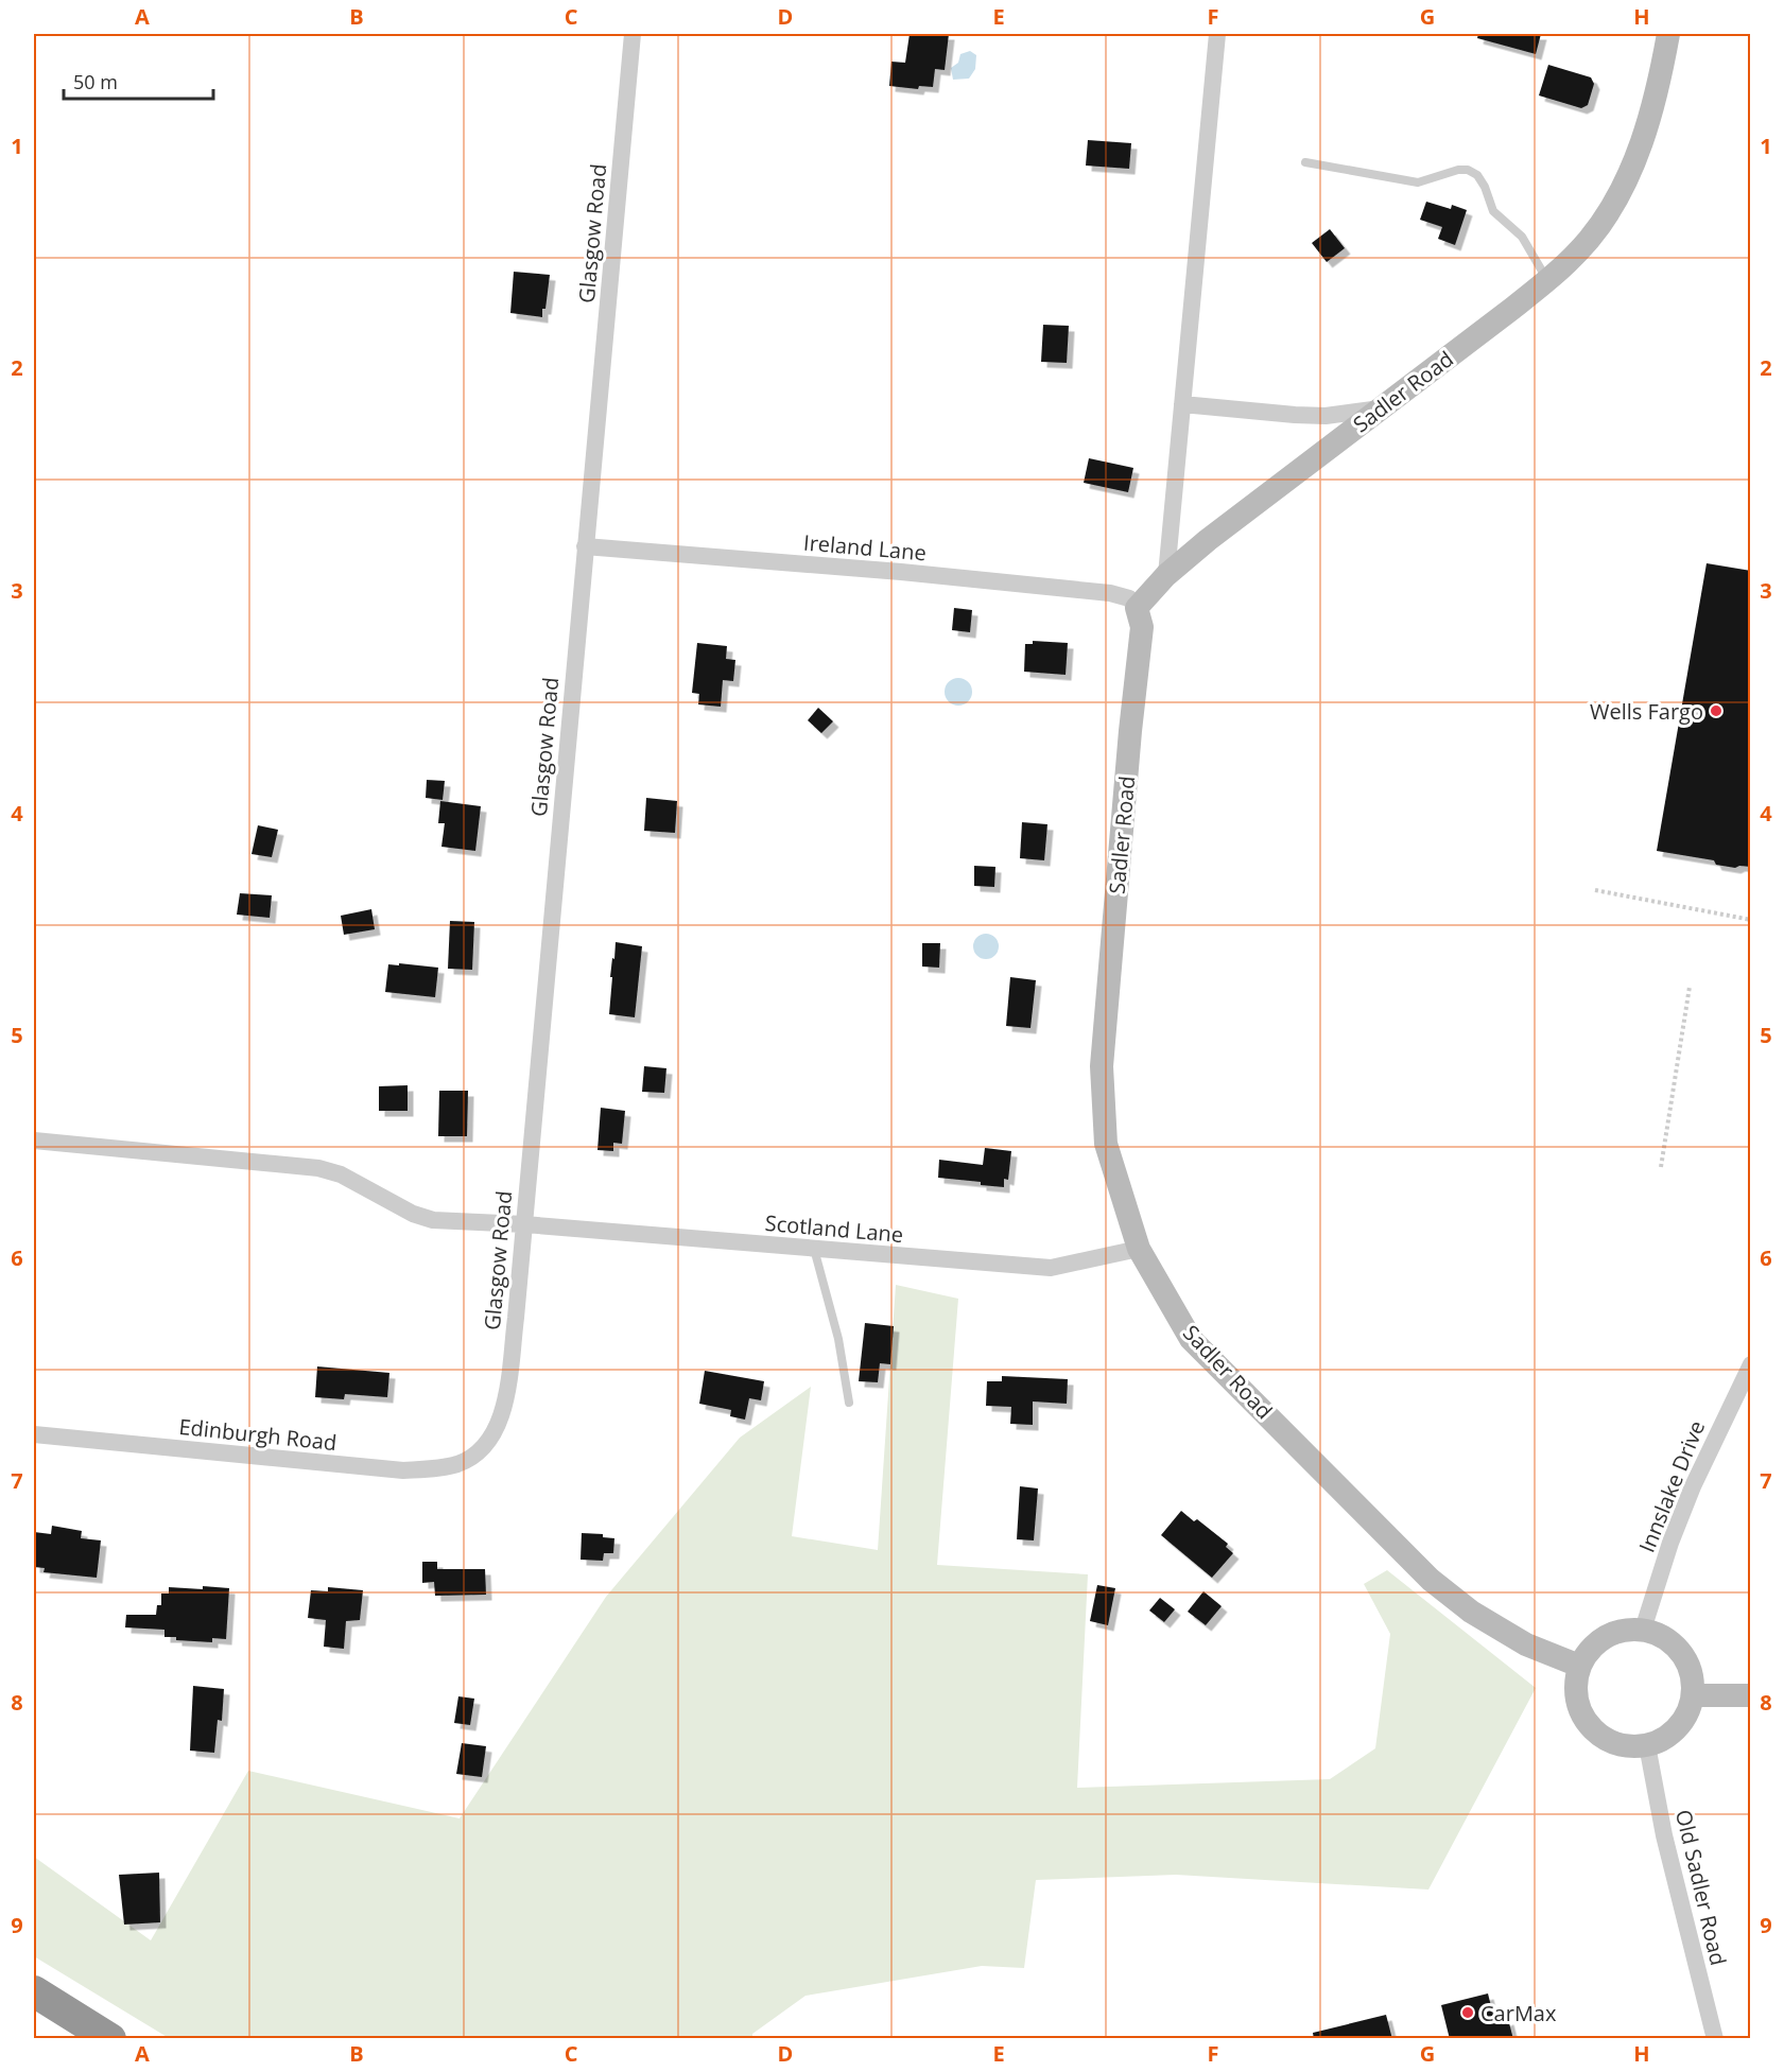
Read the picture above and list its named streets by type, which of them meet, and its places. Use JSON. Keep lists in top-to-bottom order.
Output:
{
  "streets": {
    "street": [
      "Glasgow Road",
      "Sadler Road",
      "Ireland Lane",
      "Scotland Lane",
      "Edinburgh Road",
      "Innslake Drive",
      "Old Sadler Road"
    ]
  },
  "crossings": [
    ["Glasgow Road", "Ireland Lane"],
    ["Glasgow Road", "Scotland Lane"],
    ["Glasgow Road", "Edinburgh Road"],
    ["Sadler Road", "Ireland Lane"],
    ["Sadler Road", "Scotland Lane"],
    ["Sadler Road", "Innslake Drive"],
    ["Sadler Road", "Old Sadler Road"],
    ["Innslake Drive", "Old Sadler Road"]
  ],
  "places": ["Wells Fargo", "CarMax"],
  "scale_bar": "50 m",
  "grid": {
    "columns": [
      "A",
      "B",
      "C",
      "D",
      "E",
      "F",
      "G",
      "H"
    ],
    "rows": [
      "1",
      "2",
      "3",
      "4",
      "5",
      "6",
      "7",
      "8",
      "9"
    ]
  }
}
